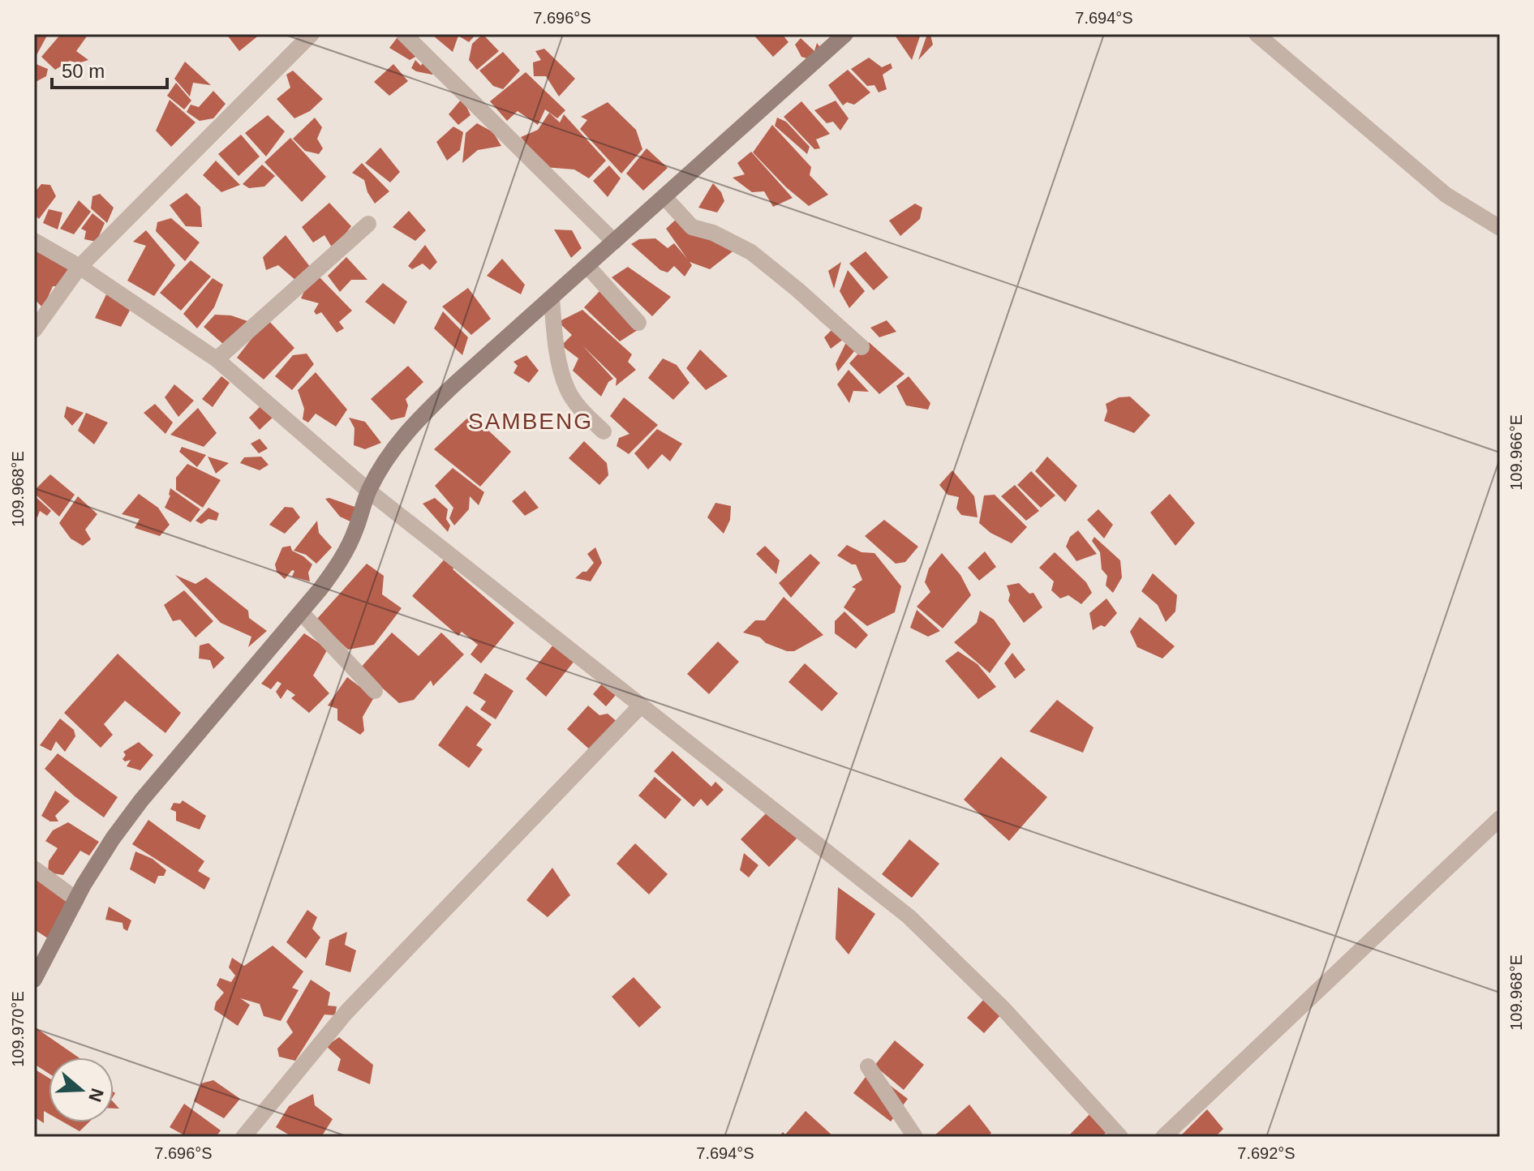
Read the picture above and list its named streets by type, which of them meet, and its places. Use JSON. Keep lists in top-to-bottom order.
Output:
{
  "districts": ["SAMBENG"],
  "scale_bar": "50 m",
  "north": "right",
  "coordinates": [
    "7.696°S",
    "7.694°S",
    "109.966°E",
    "109.968°E",
    "109.970°E",
    "7.692°S"
  ]
}
